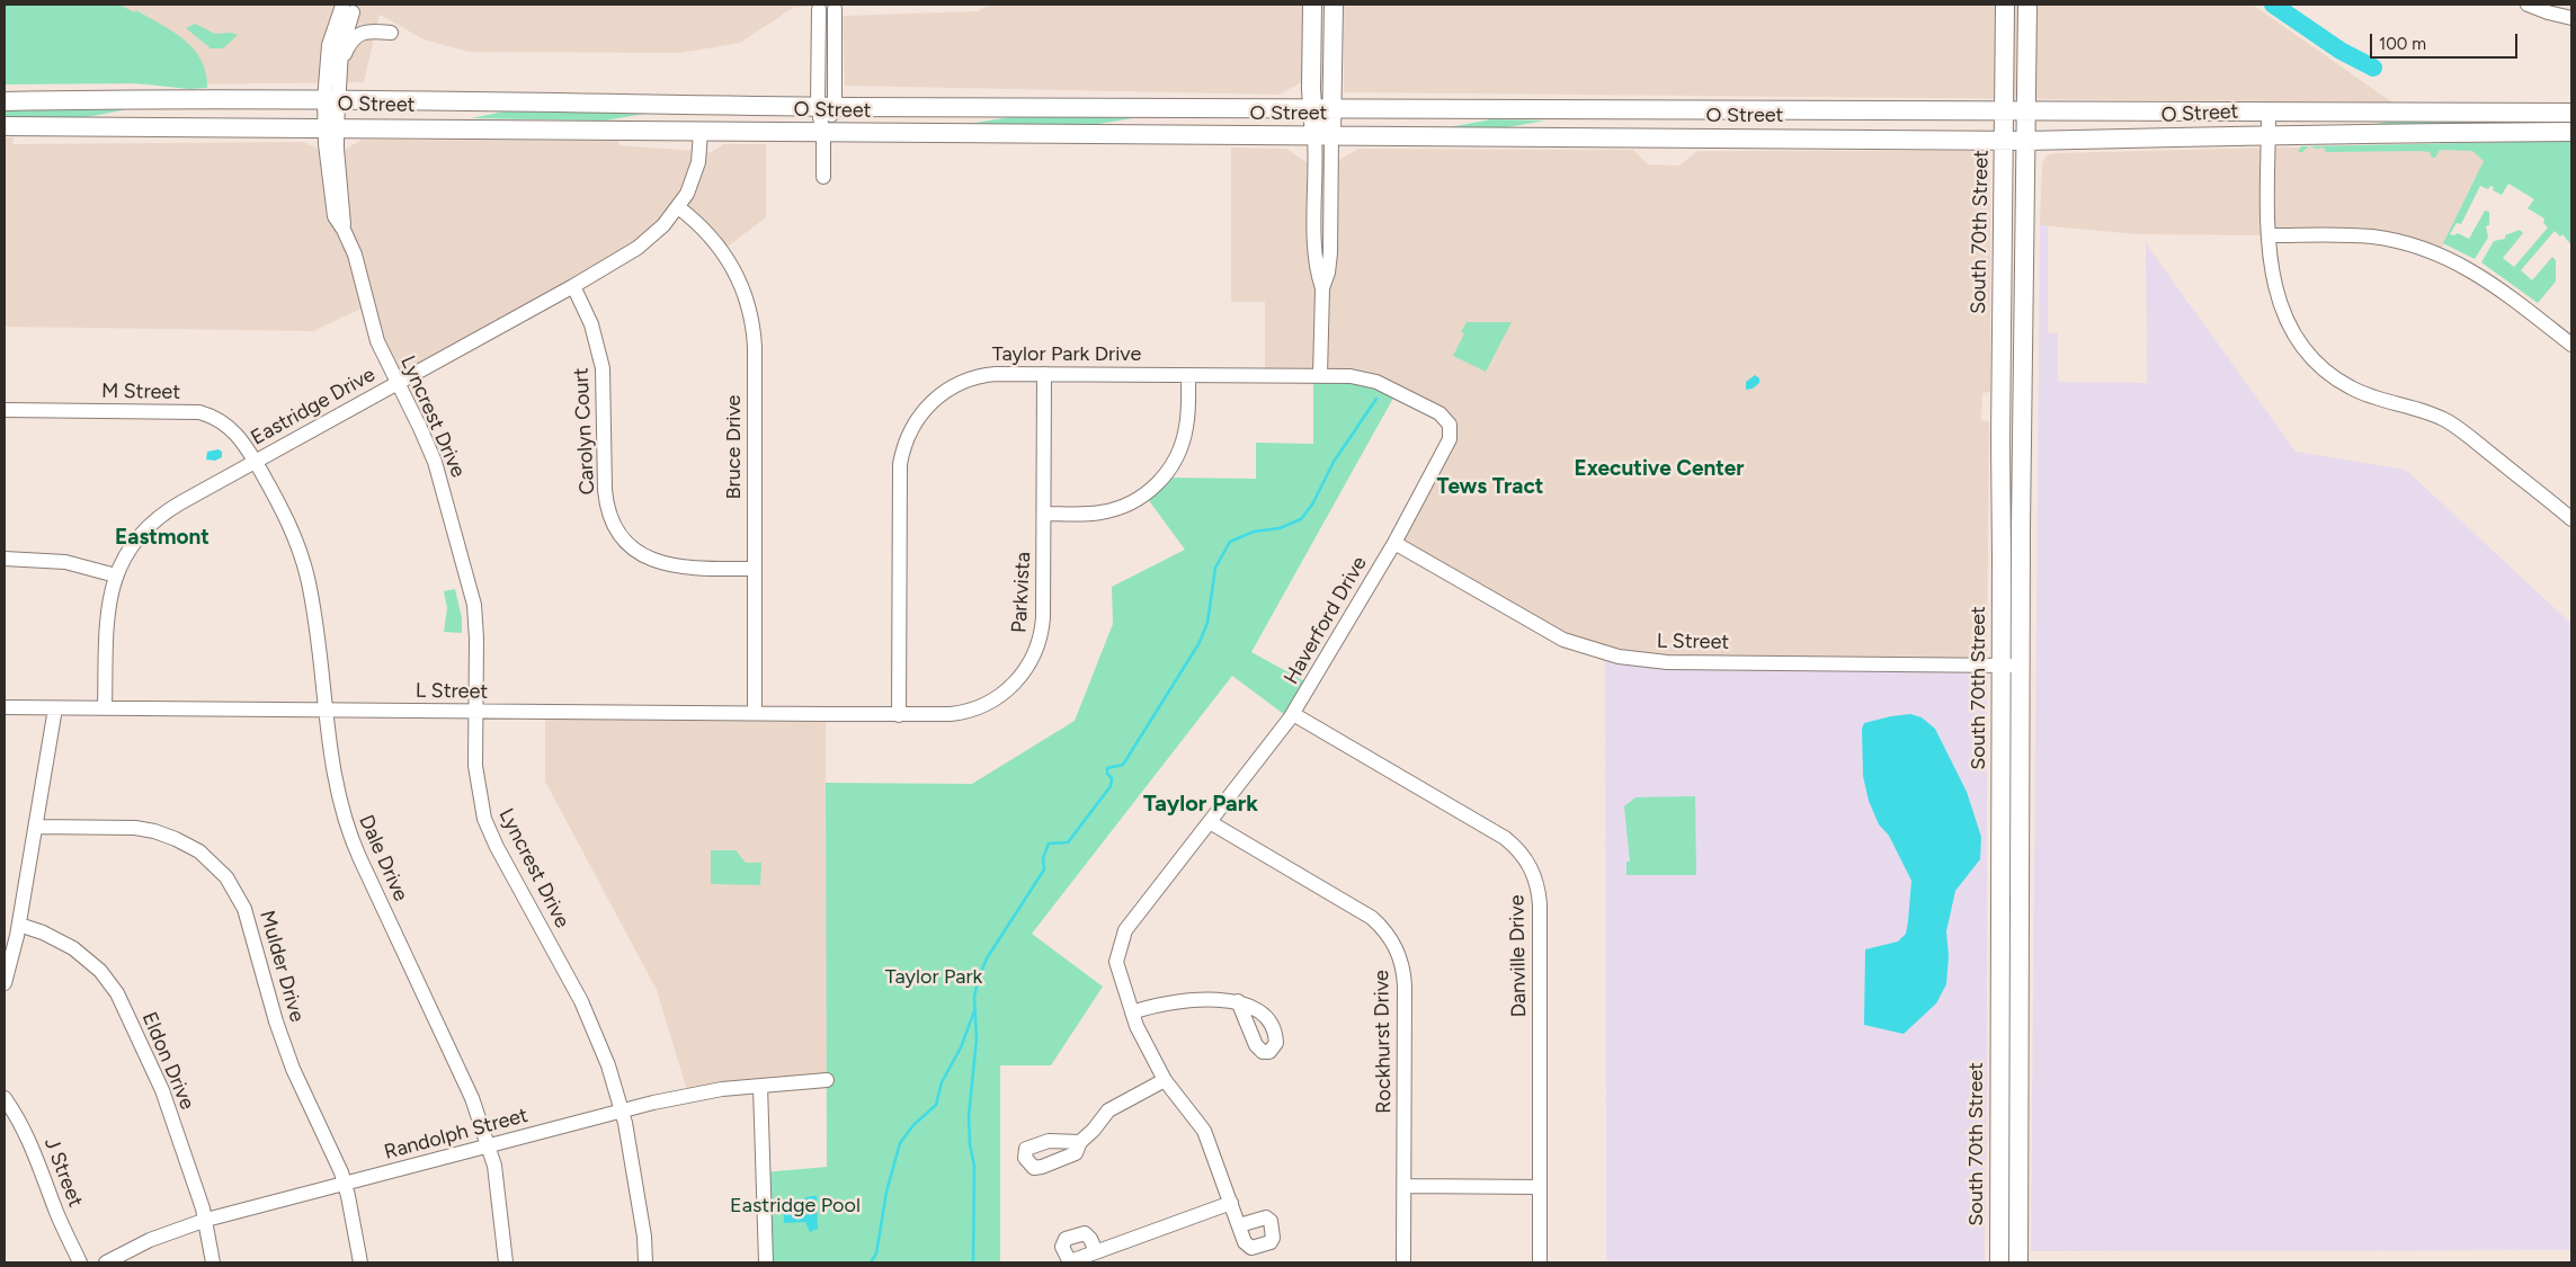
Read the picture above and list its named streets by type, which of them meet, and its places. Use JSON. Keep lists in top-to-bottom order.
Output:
{
  "streets": {
    "main road": ["O Street", "South 70th Street"],
    "street": [
      "Taylor Park Drive",
      "M Street",
      "Eastridge Drive",
      "Lyncrest Drive",
      "Carolyn Court",
      "Bruce Drive",
      "Parkvista",
      "Haverford Drive",
      "L Street",
      "Dale Drive",
      "Danville Drive",
      "Mulder Drive",
      "Rockhurst Drive",
      "Eldon Drive",
      "Randolph Street",
      "J Street"
    ]
  },
  "crossings": [
    ["O Street", "South 70th Street"],
    ["O Street", "Eastridge Drive"],
    ["O Street", "Lyncrest Drive"],
    ["South 70th Street", "L Street"],
    ["Taylor Park Drive", "Parkvista"],
    ["Taylor Park Drive", "Haverford Drive"],
    ["Taylor Park Drive", "L Street"],
    ["M Street", "Eastridge Drive"],
    ["M Street", "Dale Drive"],
    ["Eastridge Drive", "Lyncrest Drive"],
    ["Eastridge Drive", "Carolyn Court"],
    ["Eastridge Drive", "Bruce Drive"],
    ["Eastridge Drive", "L Street"],
    ["Eastridge Drive", "Dale Drive"],
    ["Lyncrest Drive", "L Street"],
    ["Lyncrest Drive", "Randolph Street"],
    ["Carolyn Court", "Bruce Drive"],
    ["Bruce Drive", "L Street"],
    ["Parkvista", "L Street"],
    ["Haverford Drive", "L Street"],
    ["Haverford Drive", "Danville Drive"],
    ["Haverford Drive", "Rockhurst Drive"],
    ["L Street", "Dale Drive"],
    ["Dale Drive", "Randolph Street"],
    ["Mulder Drive", "Randolph Street"],
    ["Eldon Drive", "Randolph Street"]
  ],
  "districts": [
    "Executive Center",
    "Tews Tract",
    "Eastmont",
    "Taylor Park"
  ],
  "parks": ["Taylor Park", "Eastridge Pool"],
  "scale_bar": "100 m"
}
